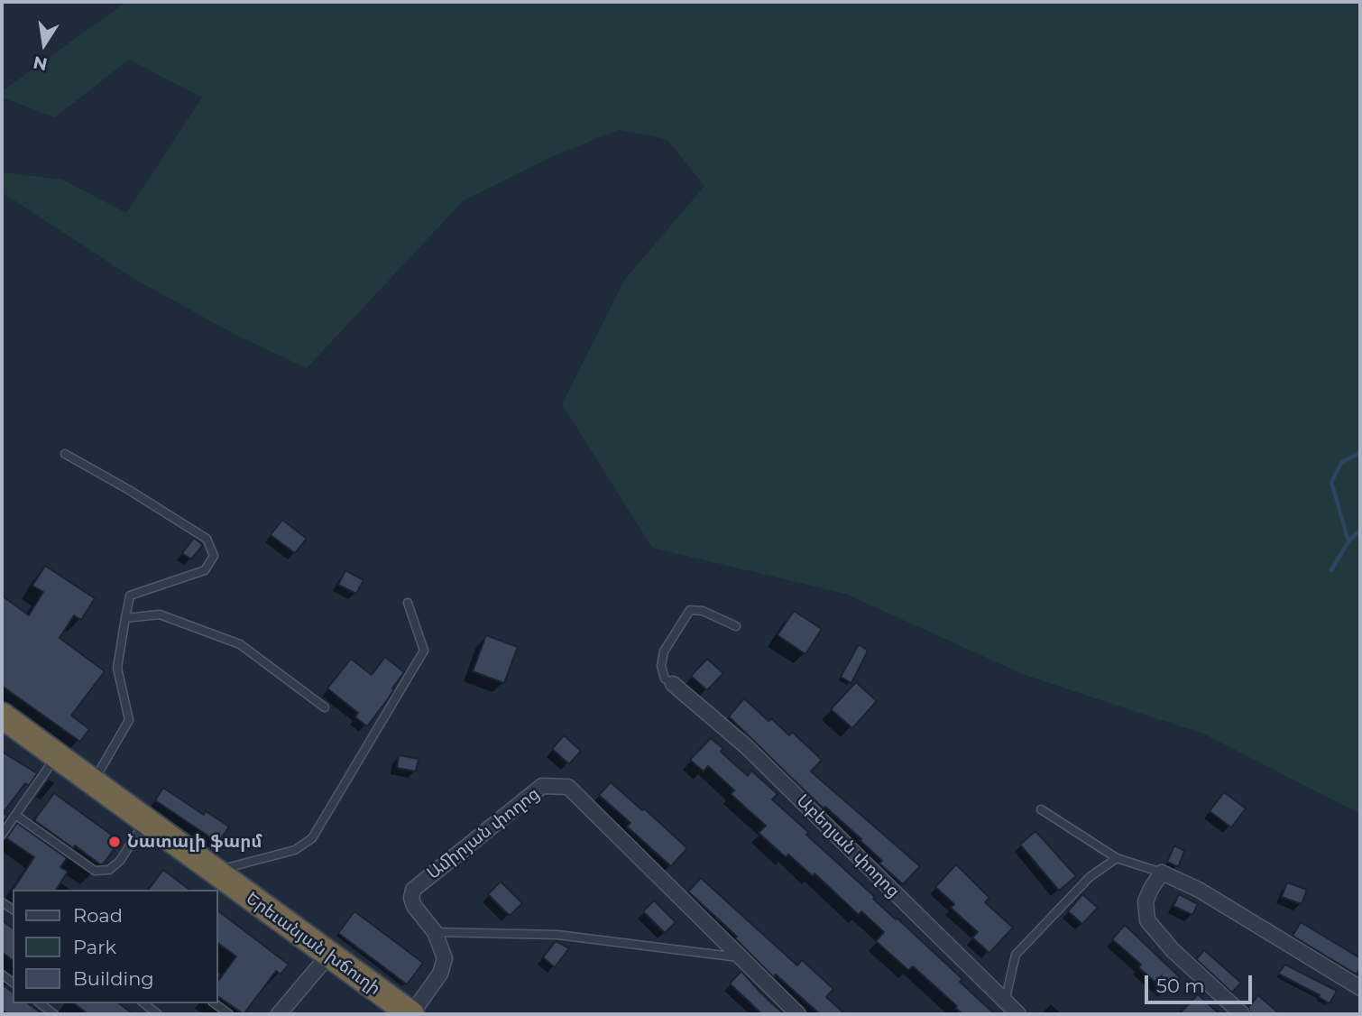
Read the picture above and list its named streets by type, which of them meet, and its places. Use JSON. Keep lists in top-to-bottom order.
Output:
{
  "streets": {
    "highway": ["Երեւանյան խճուղի"],
    "street": ["Ամիրյան փողոց", "Աբեղյան փողոց"]
  },
  "crossings": [
    ["Ամիրյան փողոց", "Երեւանյան խճուղի"]
  ],
  "places": ["Նատալի ֆարմ"],
  "legend": ["Road", "Park", "Building"],
  "scale_bar": "50 m",
  "north": "bottom"
}
